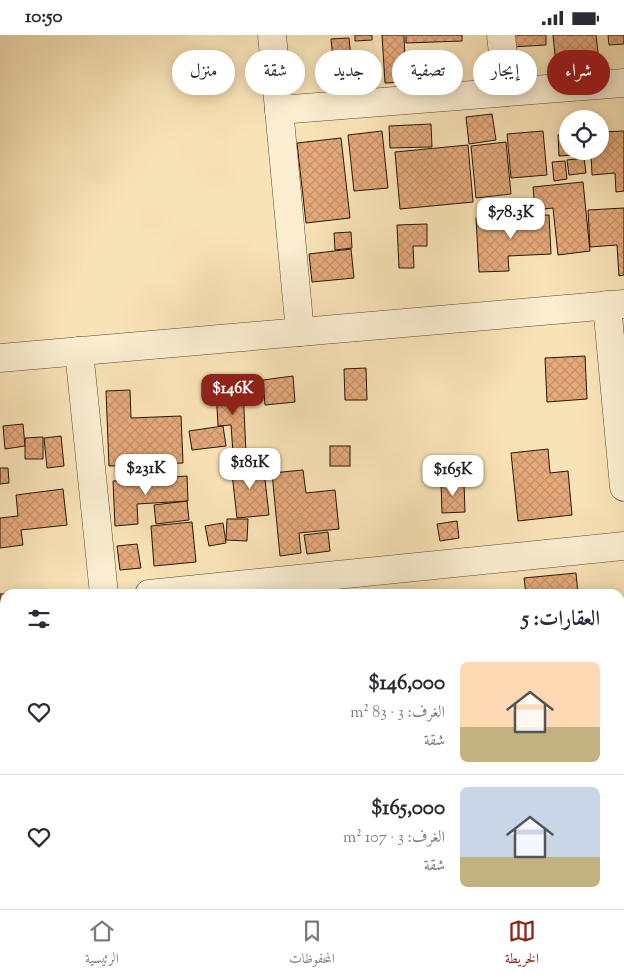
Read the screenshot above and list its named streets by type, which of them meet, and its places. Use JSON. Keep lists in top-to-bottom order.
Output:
{
  "page": {
    "status": "10:50",
    "chip": [
      "شراء",
      "إيجار",
      "تصفية",
      "جديد",
      "شقة",
      "منزل"
    ],
    "price": [
      "$78.3K",
      "$146K",
      "$181K",
      "$231K",
      "$165K"
    ],
    "heading": "العقارات: 5",
    "list": [
      {
        "name": "$146,000",
        "note": "الغرف: 3 · 83 m² · شقة"
      },
      {
        "name": "$165,000",
        "note": "الغرف: 3 · 107 m² · شقة"
      }
    ],
    "tabs": ["الخريطة", "المحفوظات", "الرئيسية"]
  }
}
